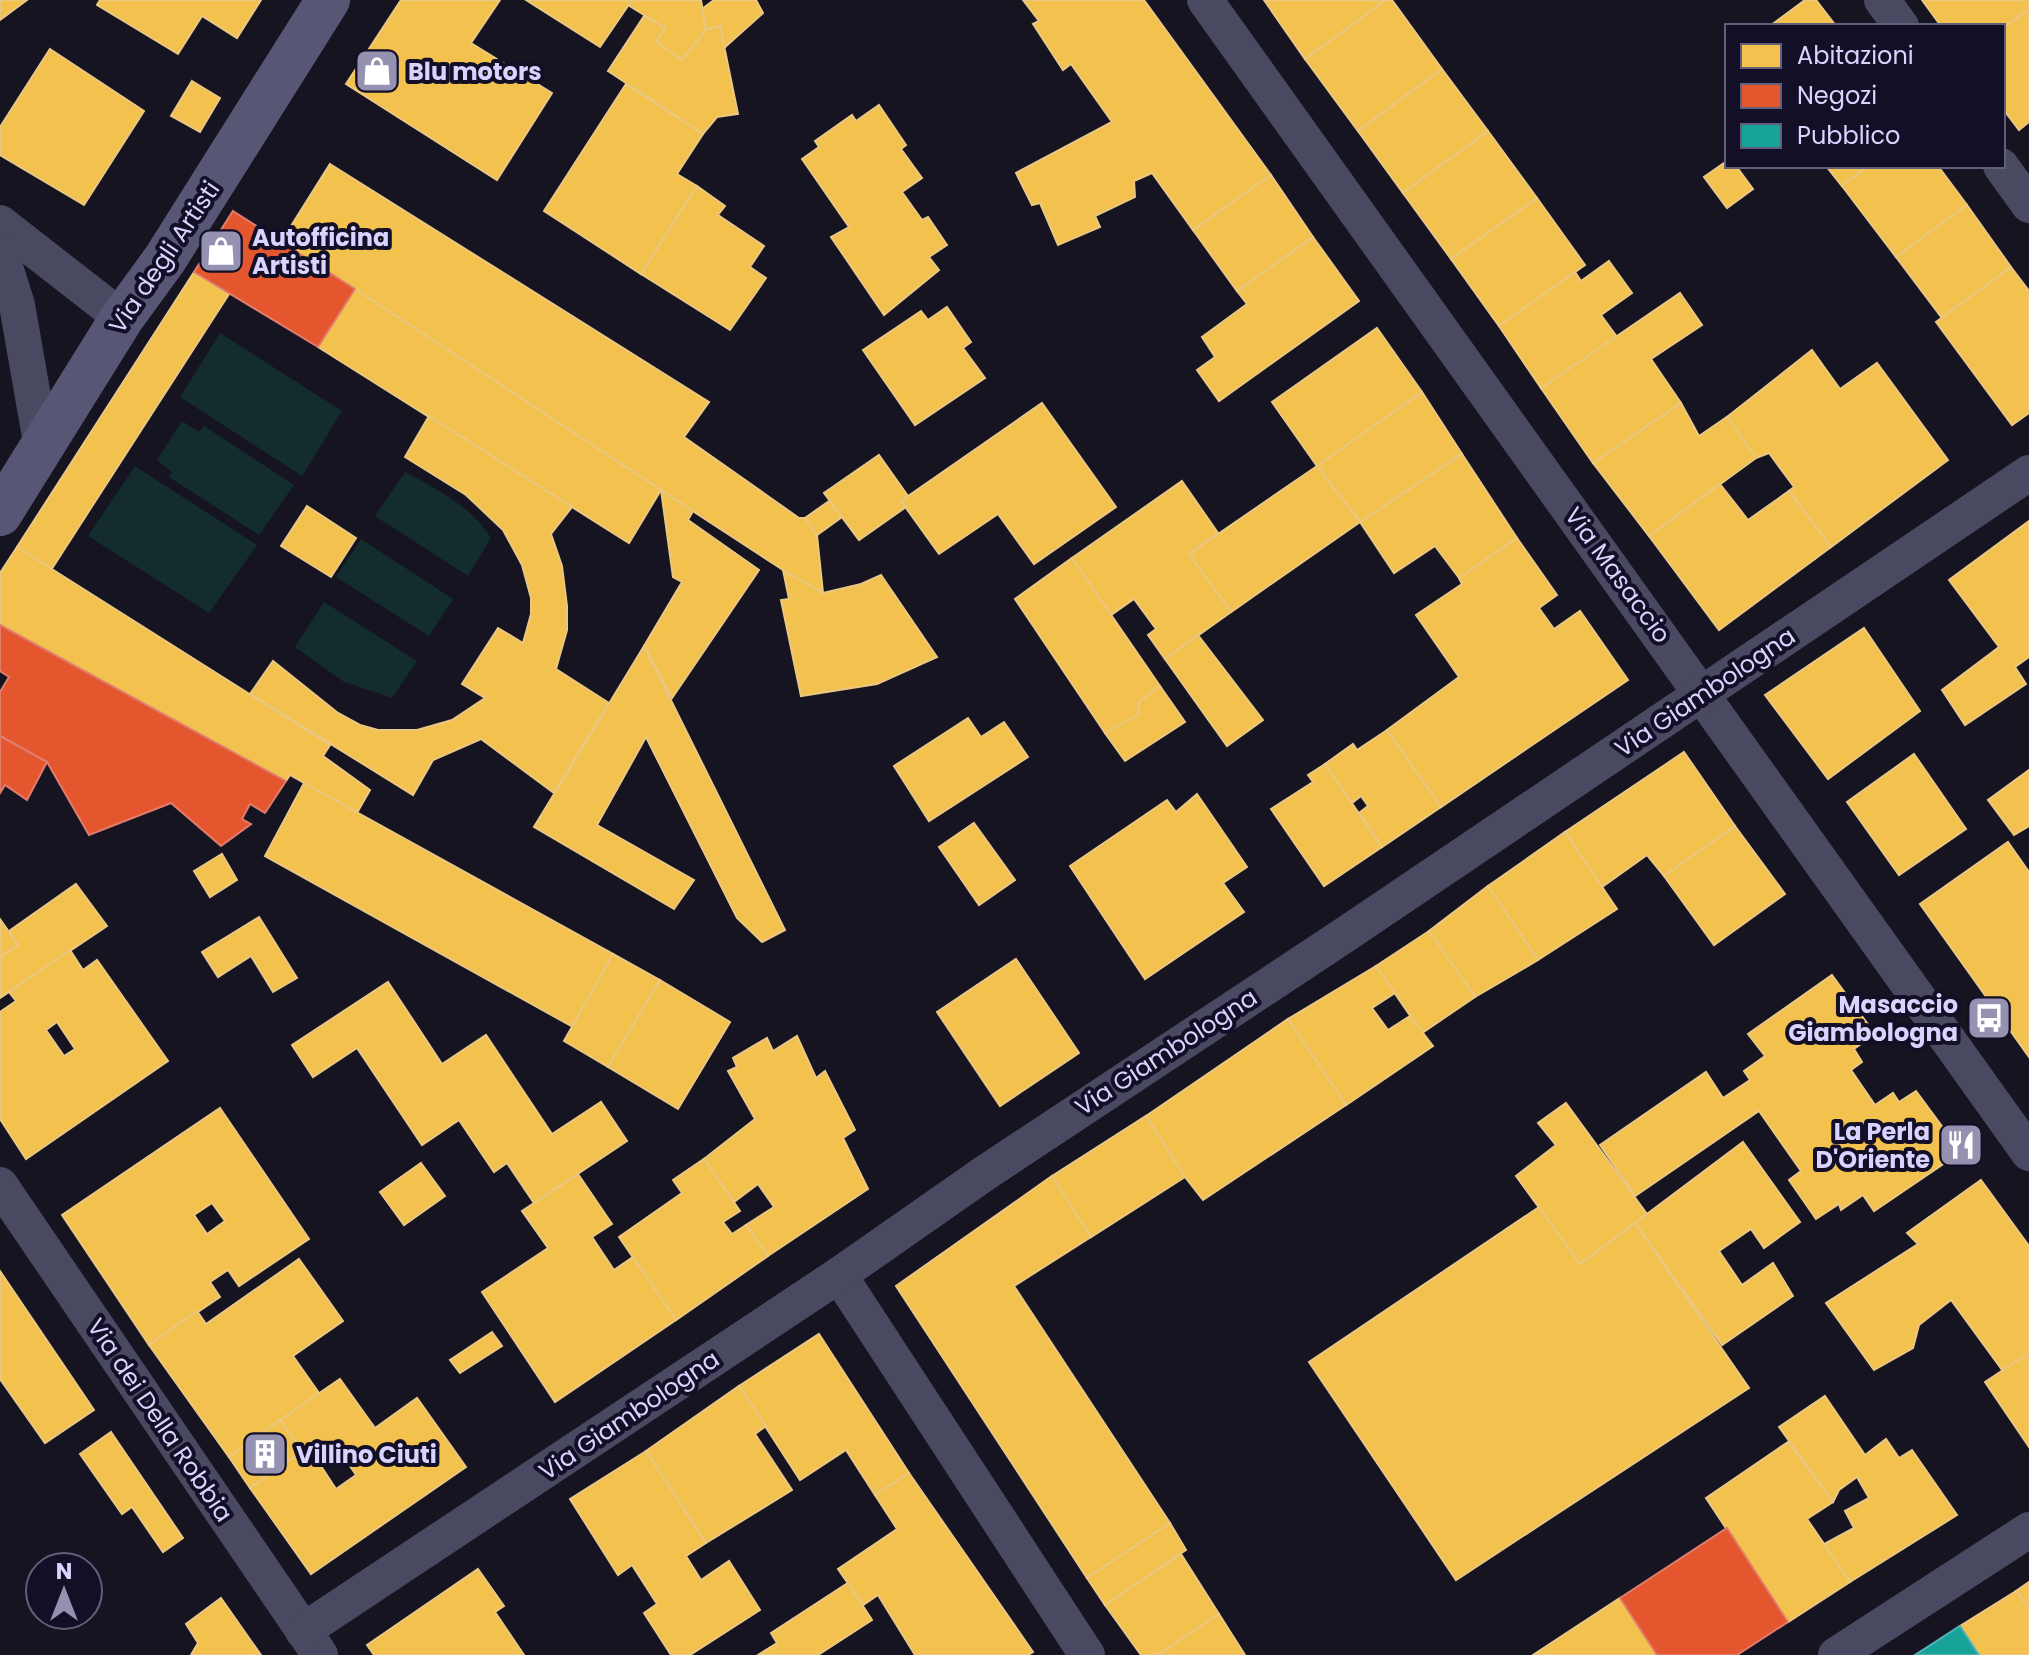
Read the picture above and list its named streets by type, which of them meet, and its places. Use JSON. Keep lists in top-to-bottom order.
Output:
{
  "streets": {
    "street": [
      "Via degli Artisti",
      "Via Masaccio",
      "Via Giambologna",
      "Via dei Della Robbia"
    ]
  },
  "crossings": [
    ["Via Masaccio", "Via Giambologna"],
    ["Via Giambologna", "Via dei Della Robbia"]
  ],
  "places": {
    "shop": ["Blu motors", "Autofficina Artisti"],
    "bus stop": ["Masaccio Giambologna"],
    "restaurant": ["La Perla D'Oriente"],
    "building": ["Villino Ciuti"]
  },
  "legend": ["Abitazioni", "Negozi", "Pubblico"],
  "north": "top"
}
